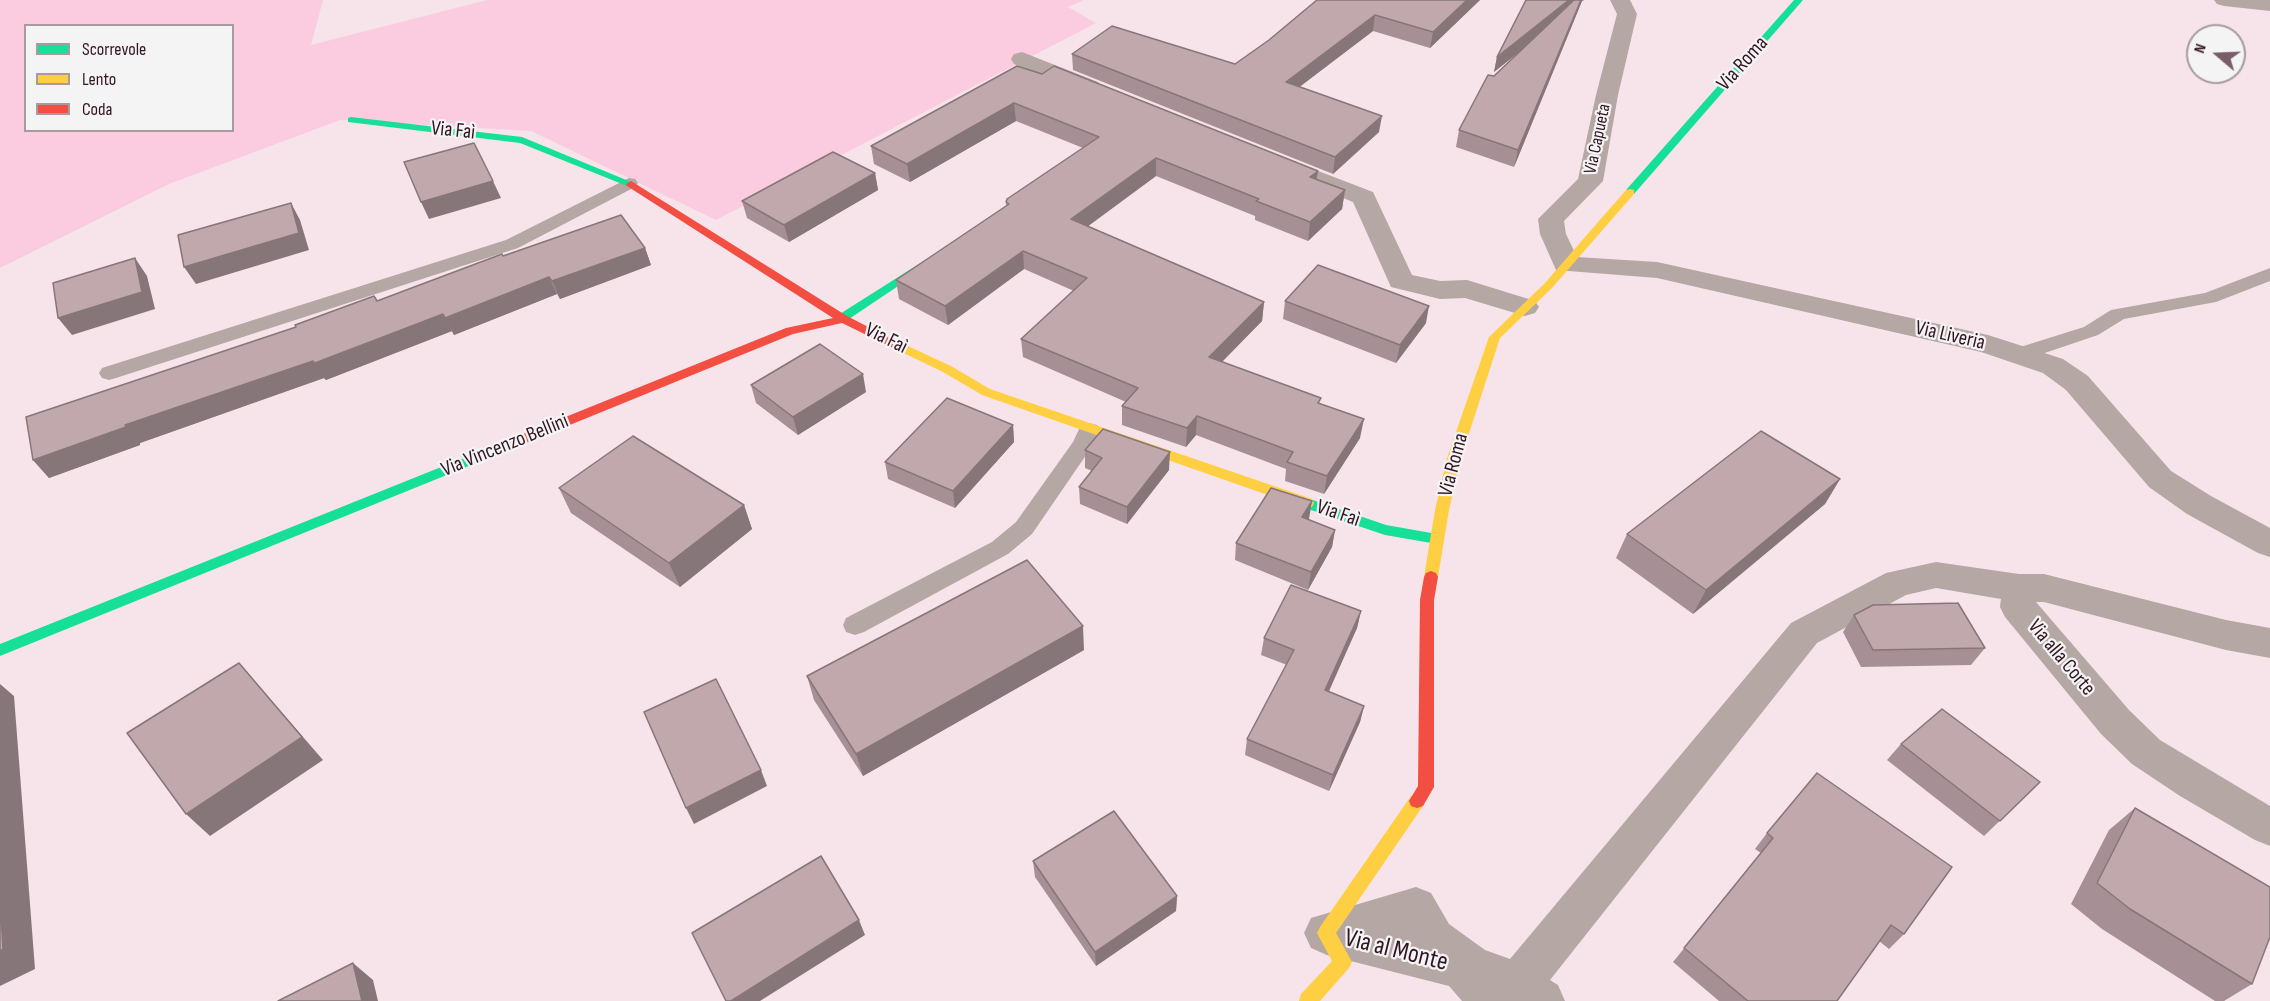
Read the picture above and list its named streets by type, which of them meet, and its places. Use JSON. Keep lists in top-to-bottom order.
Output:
{
  "streets": {
    "street": [
      "Via Roma",
      "Via Faì",
      "Via Capueta",
      "Via Liveria",
      "Via Vincenzo Bellini",
      "Via alla Corte",
      "Via al Monte"
    ]
  },
  "crossings": [
    ["Via Roma", "Via Faì"],
    ["Via Roma", "Via Capueta"],
    ["Via Roma", "Via Liveria"],
    ["Via Roma", "Via al Monte"],
    ["Via Faì", "Via Vincenzo Bellini"],
    ["Via Capueta", "Via Liveria"]
  ],
  "legend": ["Scorrevole", "Lento", "Coda"],
  "north": "left"
}
